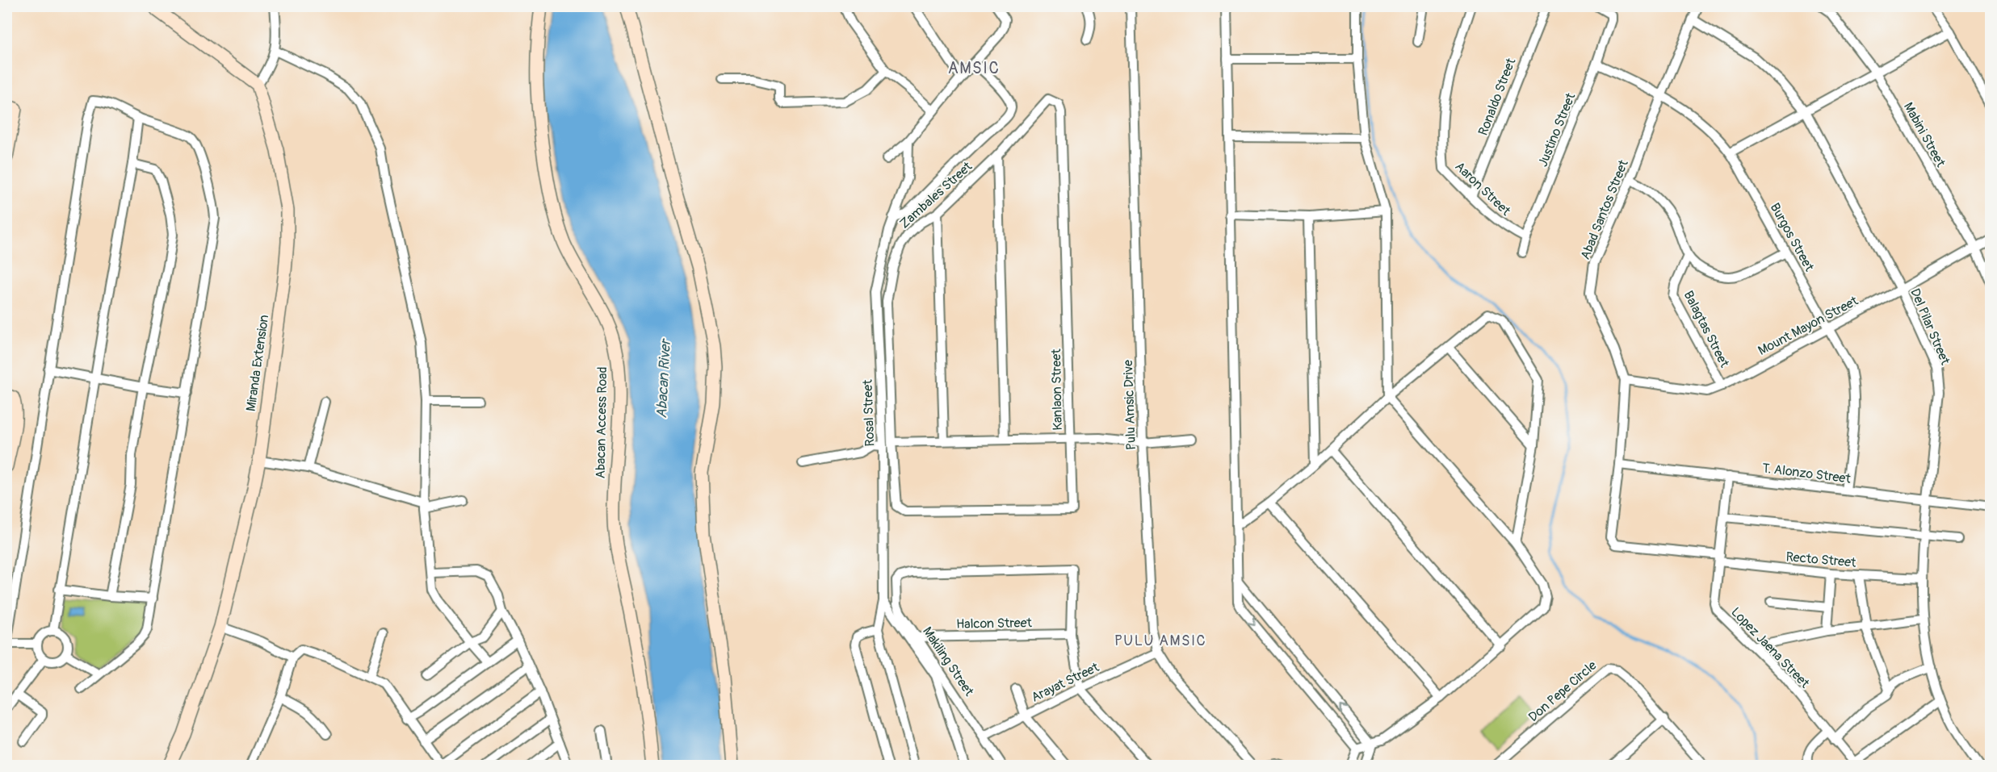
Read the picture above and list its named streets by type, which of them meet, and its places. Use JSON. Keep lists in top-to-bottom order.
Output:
{
  "streets": {
    "street": [
      "Ronaldo Street",
      "Justino Street",
      "Mabini Street",
      "Aaron Street",
      "Zambales Street",
      "Abad Santos Street",
      "Burgos Street",
      "Mount Mayon Street",
      "Del Pilar Street",
      "Balagtas Street",
      "Miranda Extension",
      "Kanlaon Street",
      "Pulu Amsic Drive",
      "Rosal Street",
      "Abacan Access Road",
      "T. Alonzo Street",
      "Recto Street",
      "Halcon Street",
      "Lopez Jaena Street",
      "Makiling Street",
      "Arayat Street",
      "Don Pepe Circle"
    ]
  },
  "crossings": [
    ["Ronaldo Street", "Aaron Street"],
    ["Justino Street", "Aaron Street"],
    ["Justino Street", "Burgos Street"],
    ["Mabini Street", "Mount Mayon Street"],
    ["Zambales Street", "Kanlaon Street"],
    ["Abad Santos Street", "Burgos Street"],
    ["Abad Santos Street", "Mount Mayon Street"],
    ["Abad Santos Street", "Del Pilar Street"],
    ["Abad Santos Street", "T. Alonzo Street"],
    ["Abad Santos Street", "Recto Street"],
    ["Burgos Street", "Mount Mayon Street"],
    ["Burgos Street", "T. Alonzo Street"],
    ["Mount Mayon Street", "Del Pilar Street"],
    ["Mount Mayon Street", "Balagtas Street"],
    ["Del Pilar Street", "T. Alonzo Street"],
    ["Del Pilar Street", "Recto Street"],
    ["Pulu Amsic Drive", "Arayat Street"],
    ["T. Alonzo Street", "Lopez Jaena Street"],
    ["Recto Street", "Lopez Jaena Street"],
    ["Halcon Street", "Makiling Street"],
    ["Makiling Street", "Arayat Street"]
  ],
  "districts": ["AMSIC", "PULU AMSIC"],
  "water": ["Abacan River"]
}
